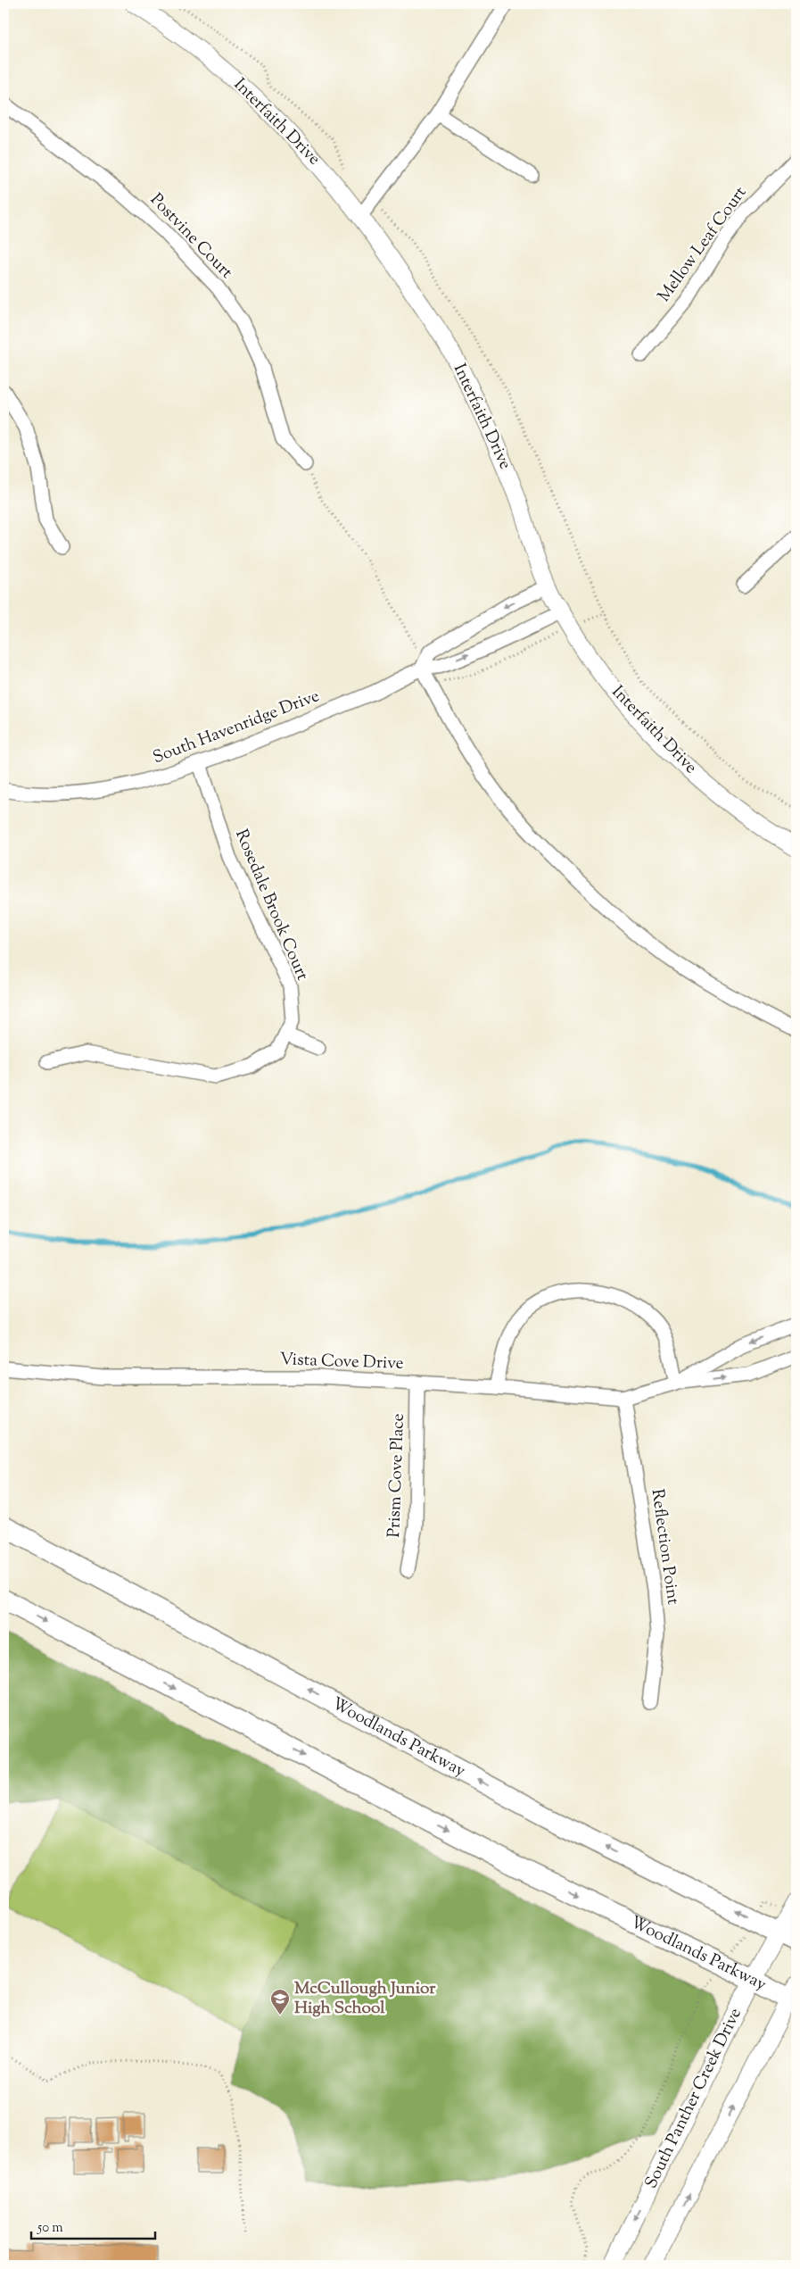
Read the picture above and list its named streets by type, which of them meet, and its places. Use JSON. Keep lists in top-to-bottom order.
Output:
{
  "streets": {
    "main road": ["Woodlands Parkway"],
    "street": [
      "Interfaith Drive",
      "Postvine Court",
      "Mellow Leaf Court",
      "South Havenridge Drive",
      "Rosedale Brook Court",
      "Vista Cove Drive",
      "Prism Cove Place",
      "Reflection Point",
      "South Panther Creek Drive"
    ]
  },
  "crossings": [
    ["Interfaith Drive", "South Havenridge Drive"],
    ["South Havenridge Drive", "Rosedale Brook Court"],
    ["Vista Cove Drive", "Prism Cove Place"],
    ["Vista Cove Drive", "Reflection Point"],
    ["Woodlands Parkway", "South Panther Creek Drive"]
  ],
  "places": {
    "school or university": ["McCullough Junior High School"]
  },
  "scale_bar": "50 m"
}
